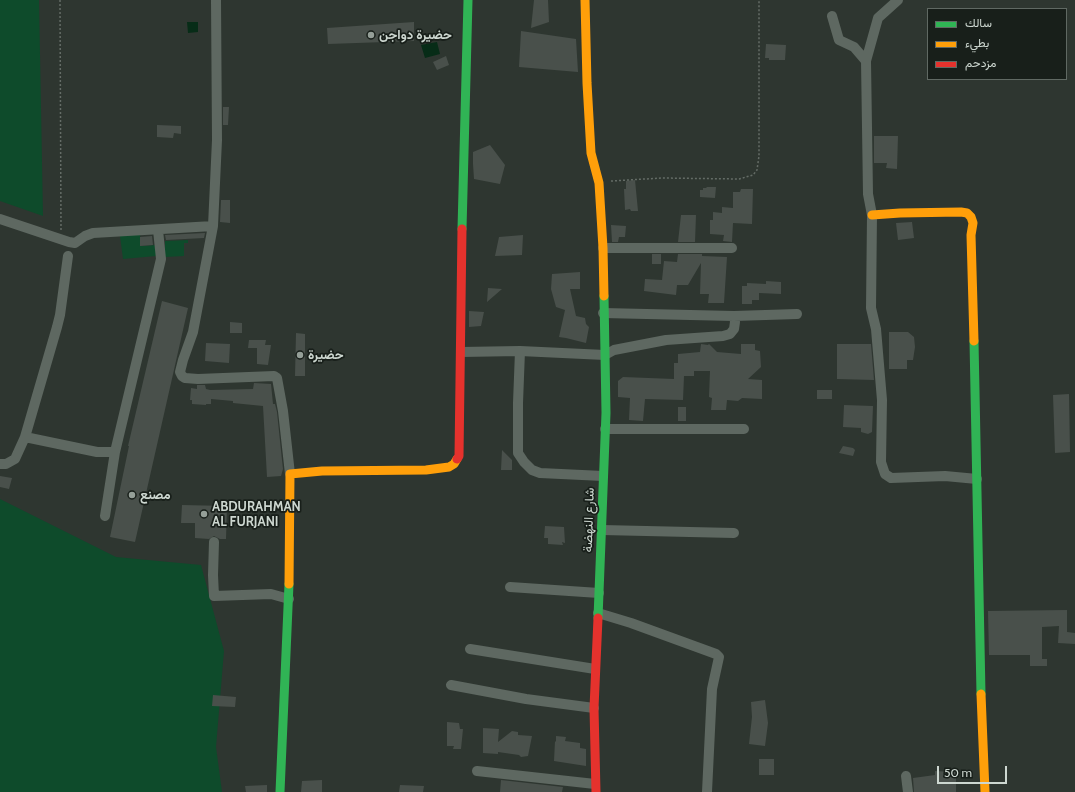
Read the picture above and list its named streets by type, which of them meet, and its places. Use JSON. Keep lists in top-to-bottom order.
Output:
{
  "streets": {
    "street": ["شارع النهضة"]
  },
  "places": [
    "حضيرة دواجن",
    "حضيرة",
    "مصنع",
    "ABDURAHMAN AL FURJANI"
  ],
  "legend": ["سالك", "بطيء", "مزدحم"],
  "scale_bar": "50 m"
}
